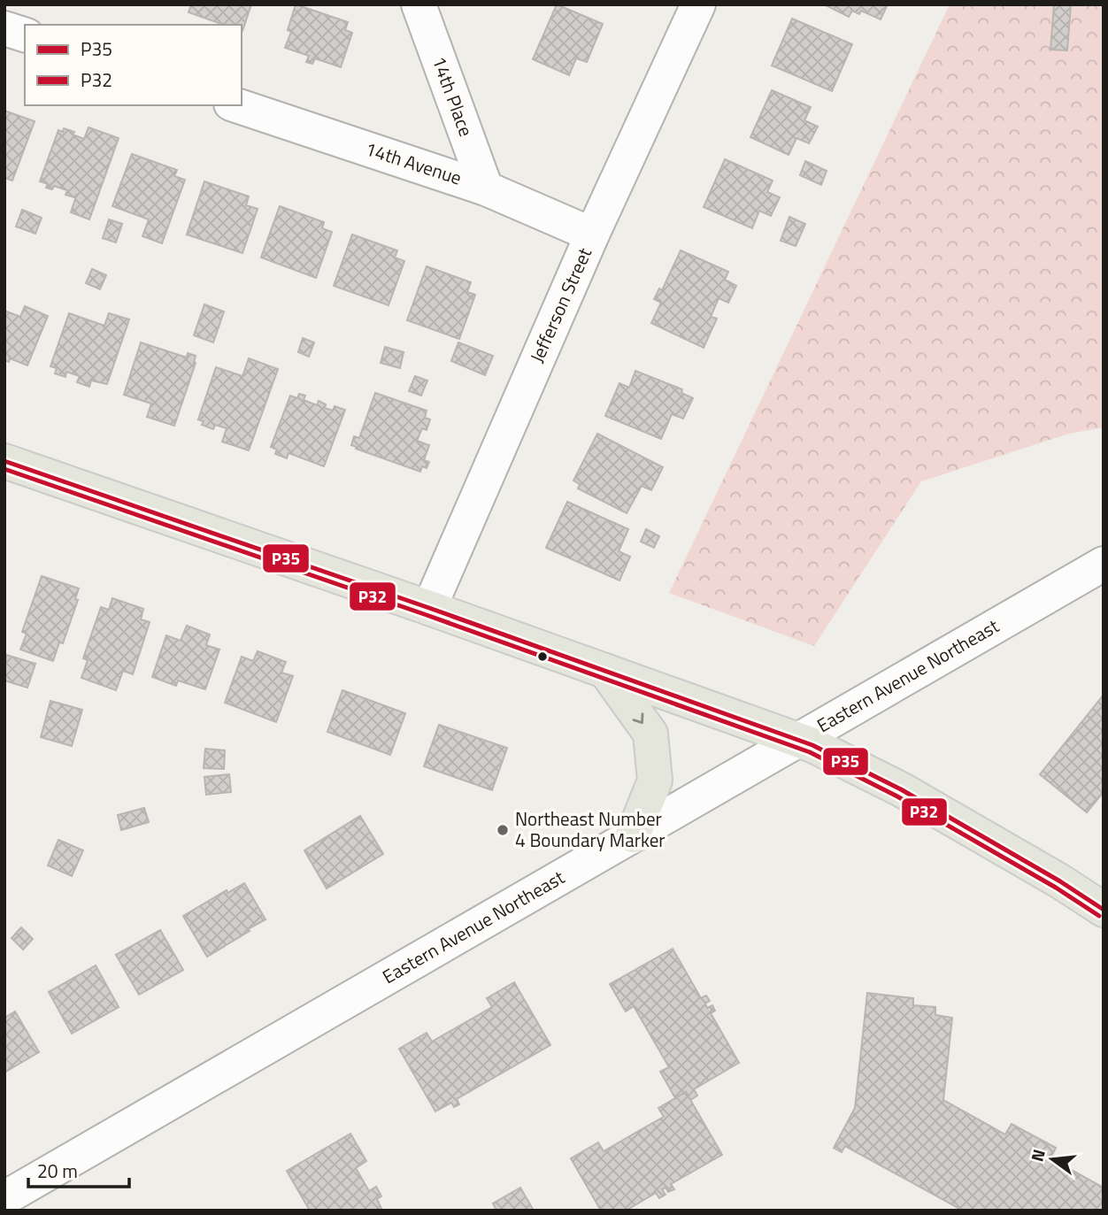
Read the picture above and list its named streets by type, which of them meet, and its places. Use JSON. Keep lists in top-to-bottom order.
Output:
{
  "streets": {
    "street": [
      "14th Place",
      "14th Avenue",
      "Jefferson Street",
      "Eastern Avenue Northeast"
    ]
  },
  "crossings": [
    ["14th Place", "14th Avenue"],
    ["14th Avenue", "Jefferson Street"]
  ],
  "places": ["Northeast Number 4 Boundary Marker"],
  "lines": ["transit line P35", "transit line P32"],
  "legend": ["P35", "P32"],
  "scale_bar": "20 m",
  "north": "left"
}
